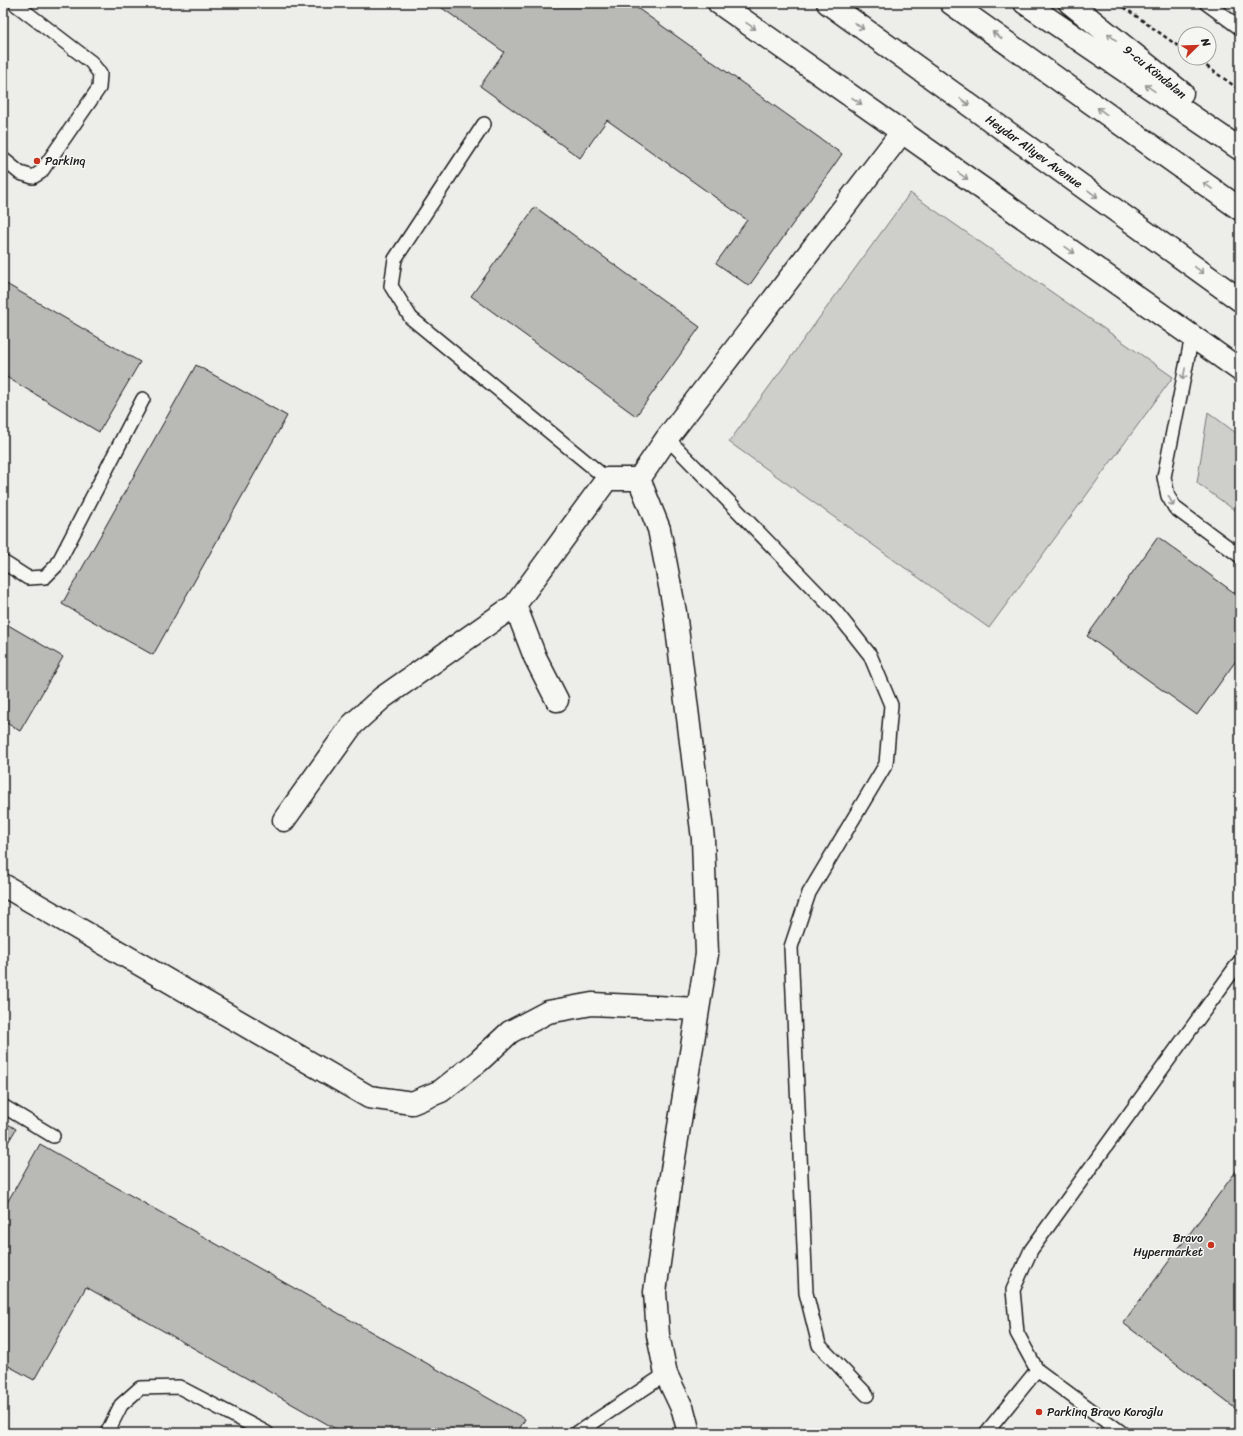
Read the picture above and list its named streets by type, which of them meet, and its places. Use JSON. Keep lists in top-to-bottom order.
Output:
{
  "streets": {
    "main road": ["9-cu Köndələn", "Heydar Aliyev Avenue"]
  },
  "places": ["Parkinq", "Bravo Hypermarket", "Parkinq Bravo Koroğlu"],
  "north": "top right"
}
